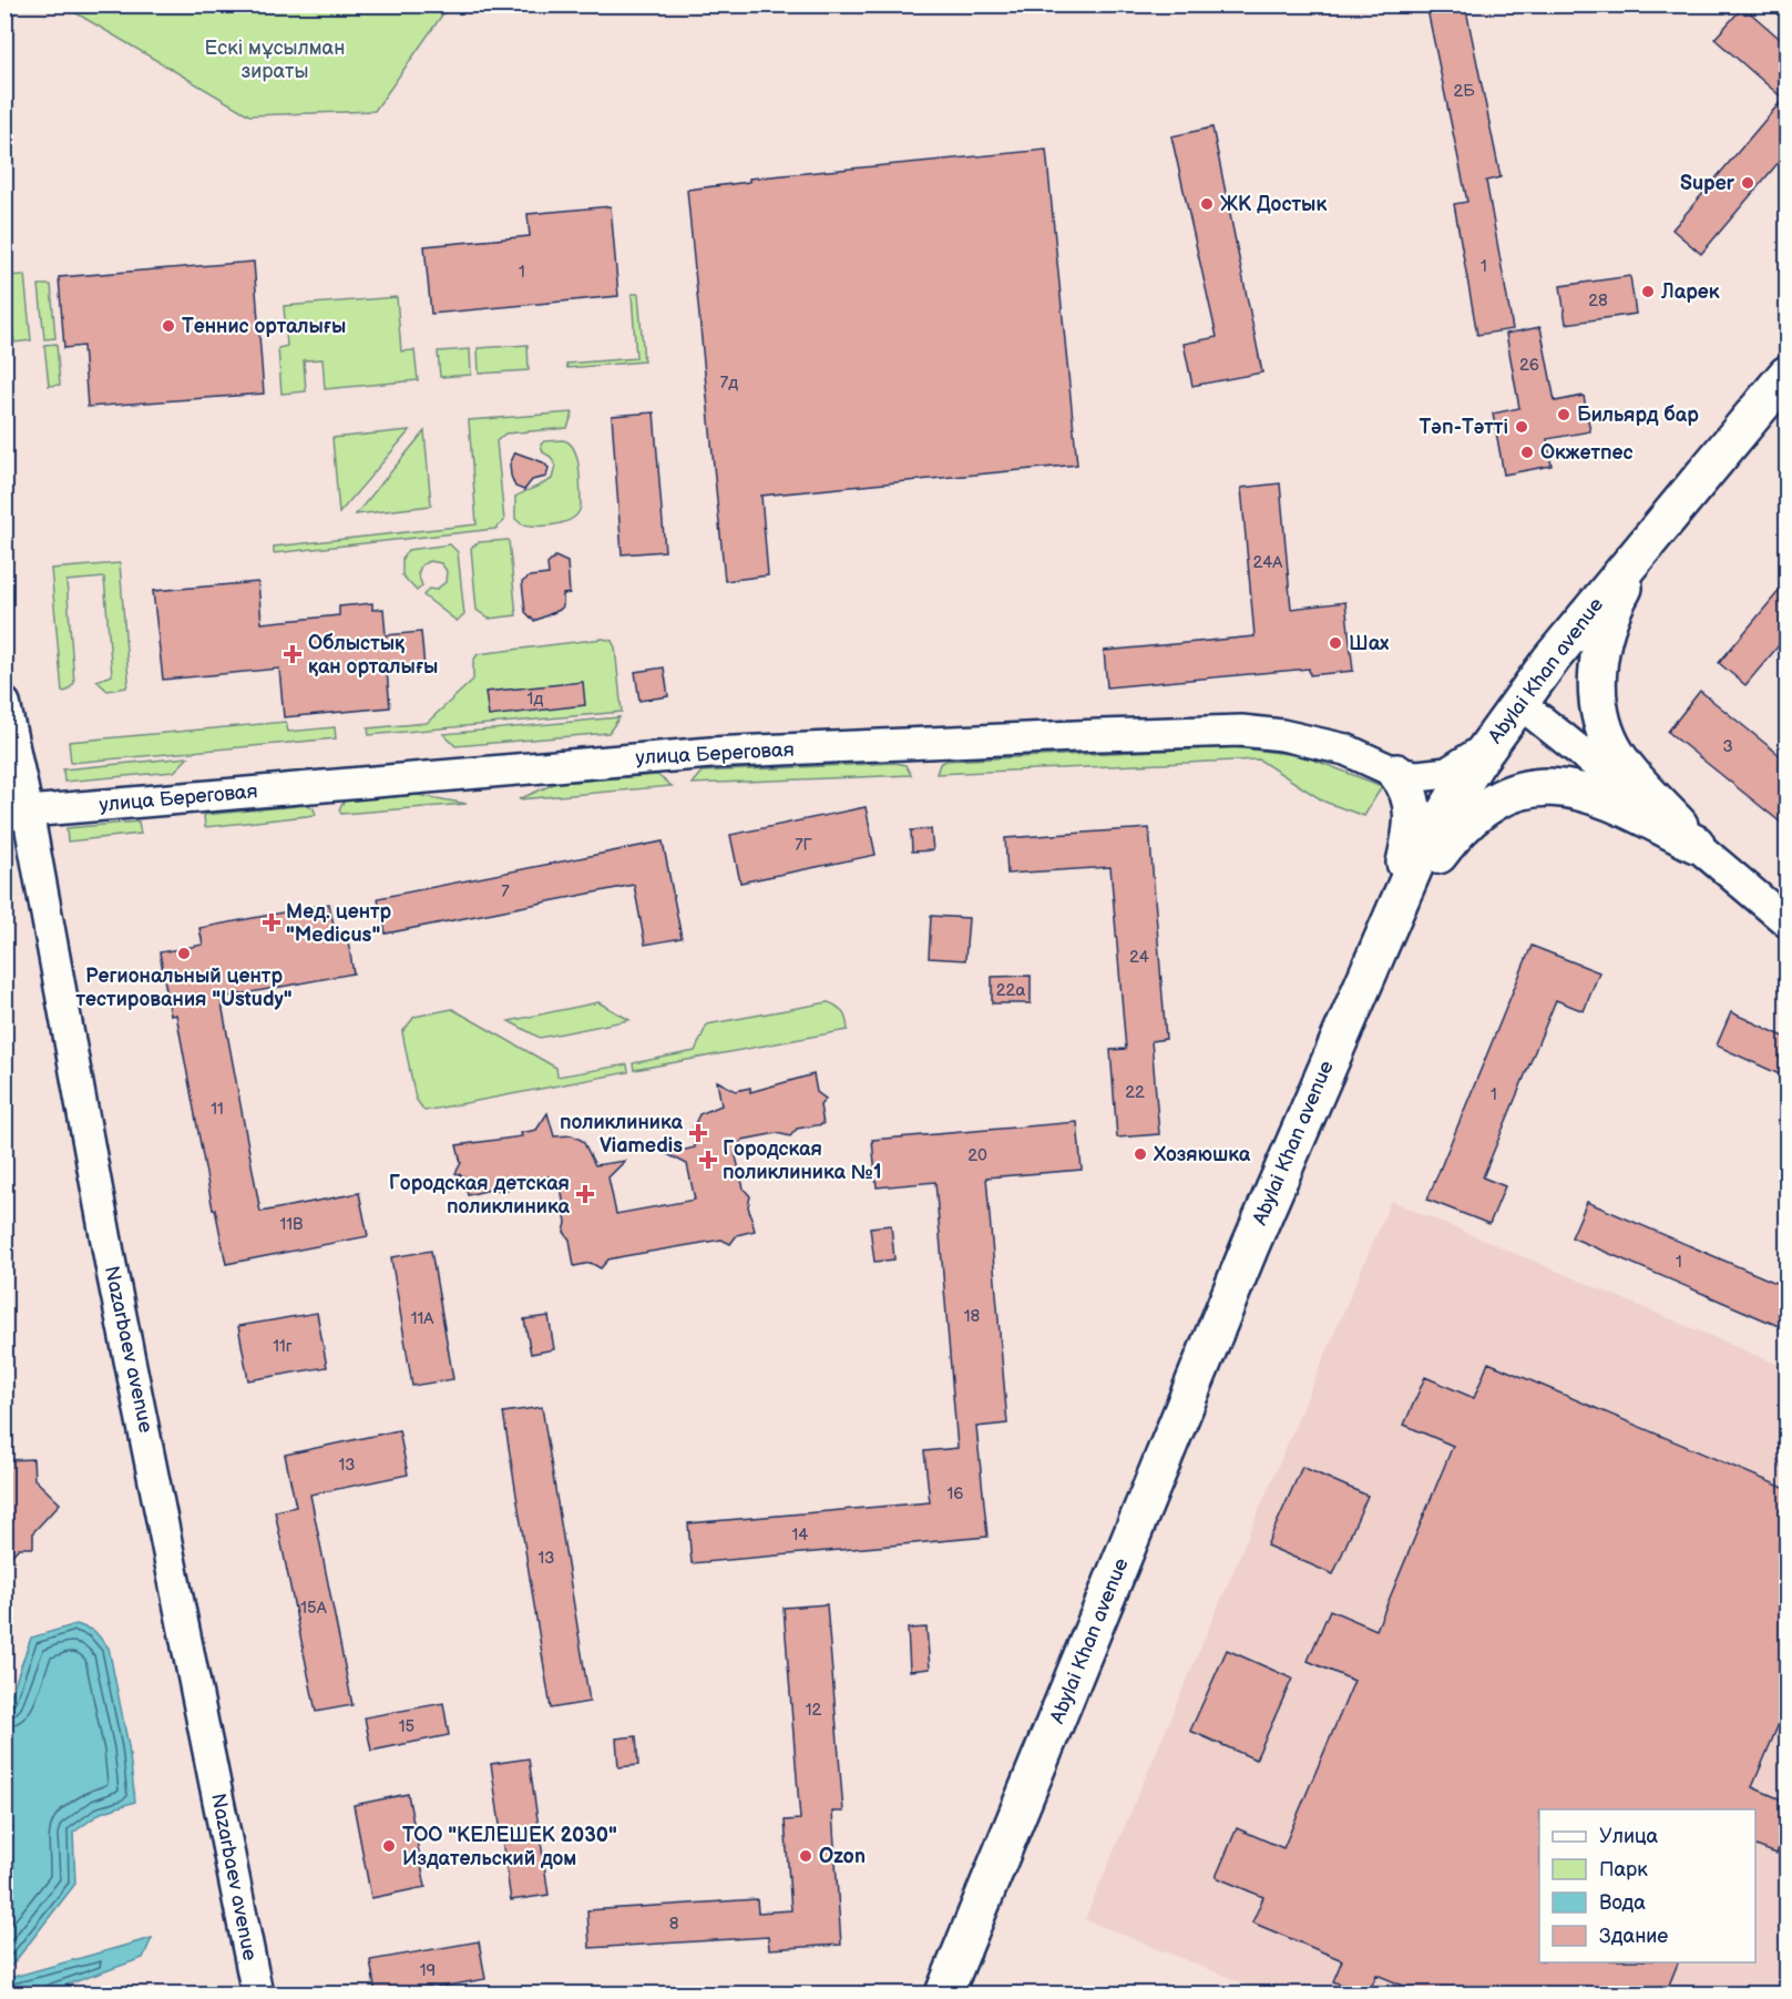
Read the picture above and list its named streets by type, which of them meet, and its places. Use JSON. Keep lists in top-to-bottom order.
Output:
{
  "streets": {
    "highway": ["Abylai Khan avenue"],
    "street": ["улица Береговая", "Nazarbaev avenue"]
  },
  "crossings": [
    ["Abylai Khan avenue", "улица Береговая"],
    ["улица Береговая", "Nazarbaev avenue"]
  ],
  "parks": ["Ескі мұсылман зираты"],
  "places": {
    "other": [
      "Super",
      "ЖК Достык",
      "Ларек",
      "Теннис орталығы",
      "Бильярд бар",
      "Тәп-Тәтті",
      "Окжетпес",
      "Шах",
      "Региональный центр тестирования \"Ustudy\"",
      "Хозяюшка",
      "ТОО \"КЕЛЕШЕК 2030\" Издательский дом",
      "Ozon"
    ],
    "health": [
      "Облыстық қан орталығы",
      "Мед. центр \"Medicus\"",
      "поликлиника Viamedis",
      "Городская поликлиника №1",
      "Городская детская поликлиника"
    ]
  },
  "house_numbers": [
    "2Б",
    "1",
    "1",
    "28",
    "26",
    "7д",
    "24А",
    "1д",
    "3",
    "7Г",
    "7",
    "24",
    "22а",
    "22",
    "1",
    "11",
    "20",
    "11В",
    "1",
    "18",
    "11А",
    "11г",
    "13",
    "16",
    "14",
    "13",
    "15А",
    "12",
    "15",
    "8",
    "19"
  ],
  "legend": [
    "Улица",
    "Парк",
    "Вода",
    "Здание"
  ]
}
